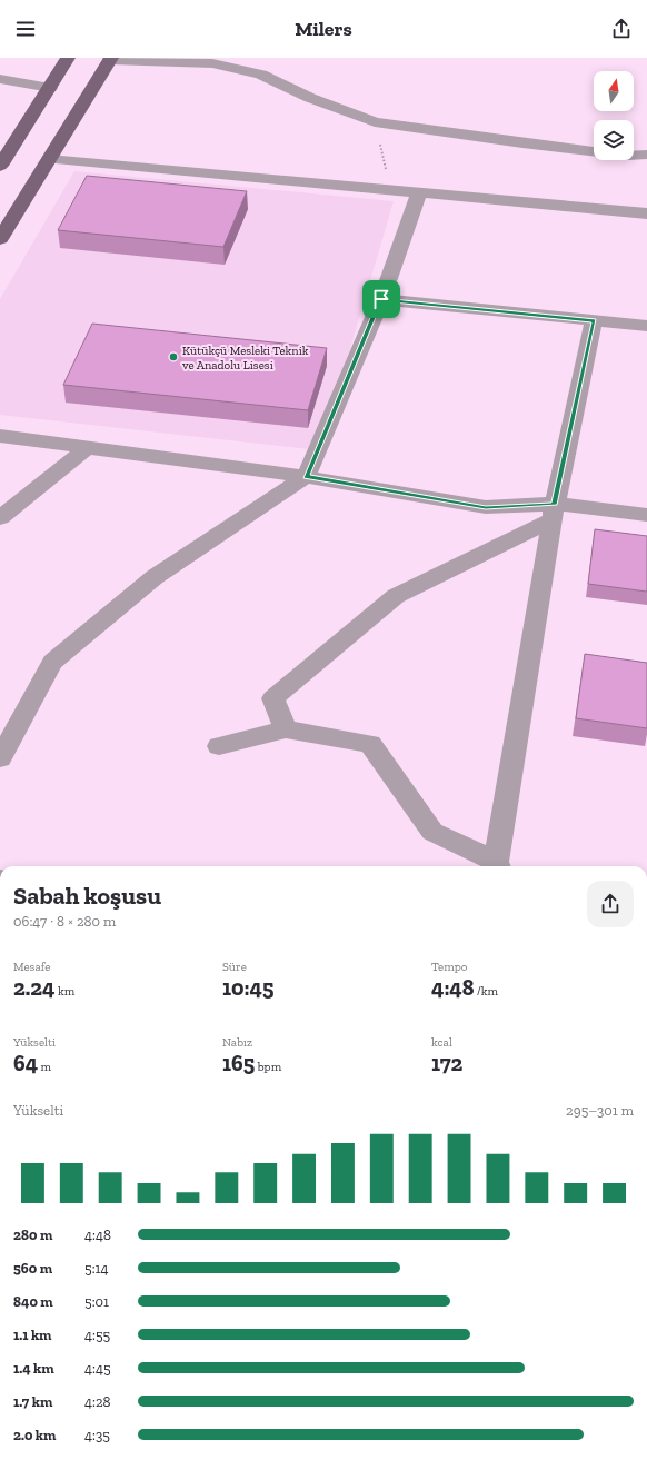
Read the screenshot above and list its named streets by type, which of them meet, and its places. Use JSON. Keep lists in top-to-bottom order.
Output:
{
  "places": ["Kütükçü Mesleki Teknik ve Anadolu Lisesi"],
  "north": "top",
  "page": {
    "header": "Milers",
    "heading": ["Sabah koşusu", "06:47 · 8 × 280 m"],
    "stats": [
      ["Mesafe", "2.24 km"],
      ["Süre", "10:45"],
      ["Tempo", "4:48 /km"],
      ["Yükselti", "64 m"],
      ["Nabız", "165 bpm"],
      ["kcal", "172"]
    ],
    "chart": ["Yükselti", "295–301 m"],
    "list": [
      {
        "name": "280 m",
        "note": "4:48"
      },
      {
        "name": "560 m",
        "note": "5:14"
      },
      {
        "name": "840 m",
        "note": "5:01"
      },
      {
        "name": "1.1 km",
        "note": "4:55"
      },
      {
        "name": "1.4 km",
        "note": "4:45"
      },
      {
        "name": "1.7 km",
        "note": "4:28"
      },
      {
        "name": "2.0 km",
        "note": "4:35"
      }
    ]
  }
}
